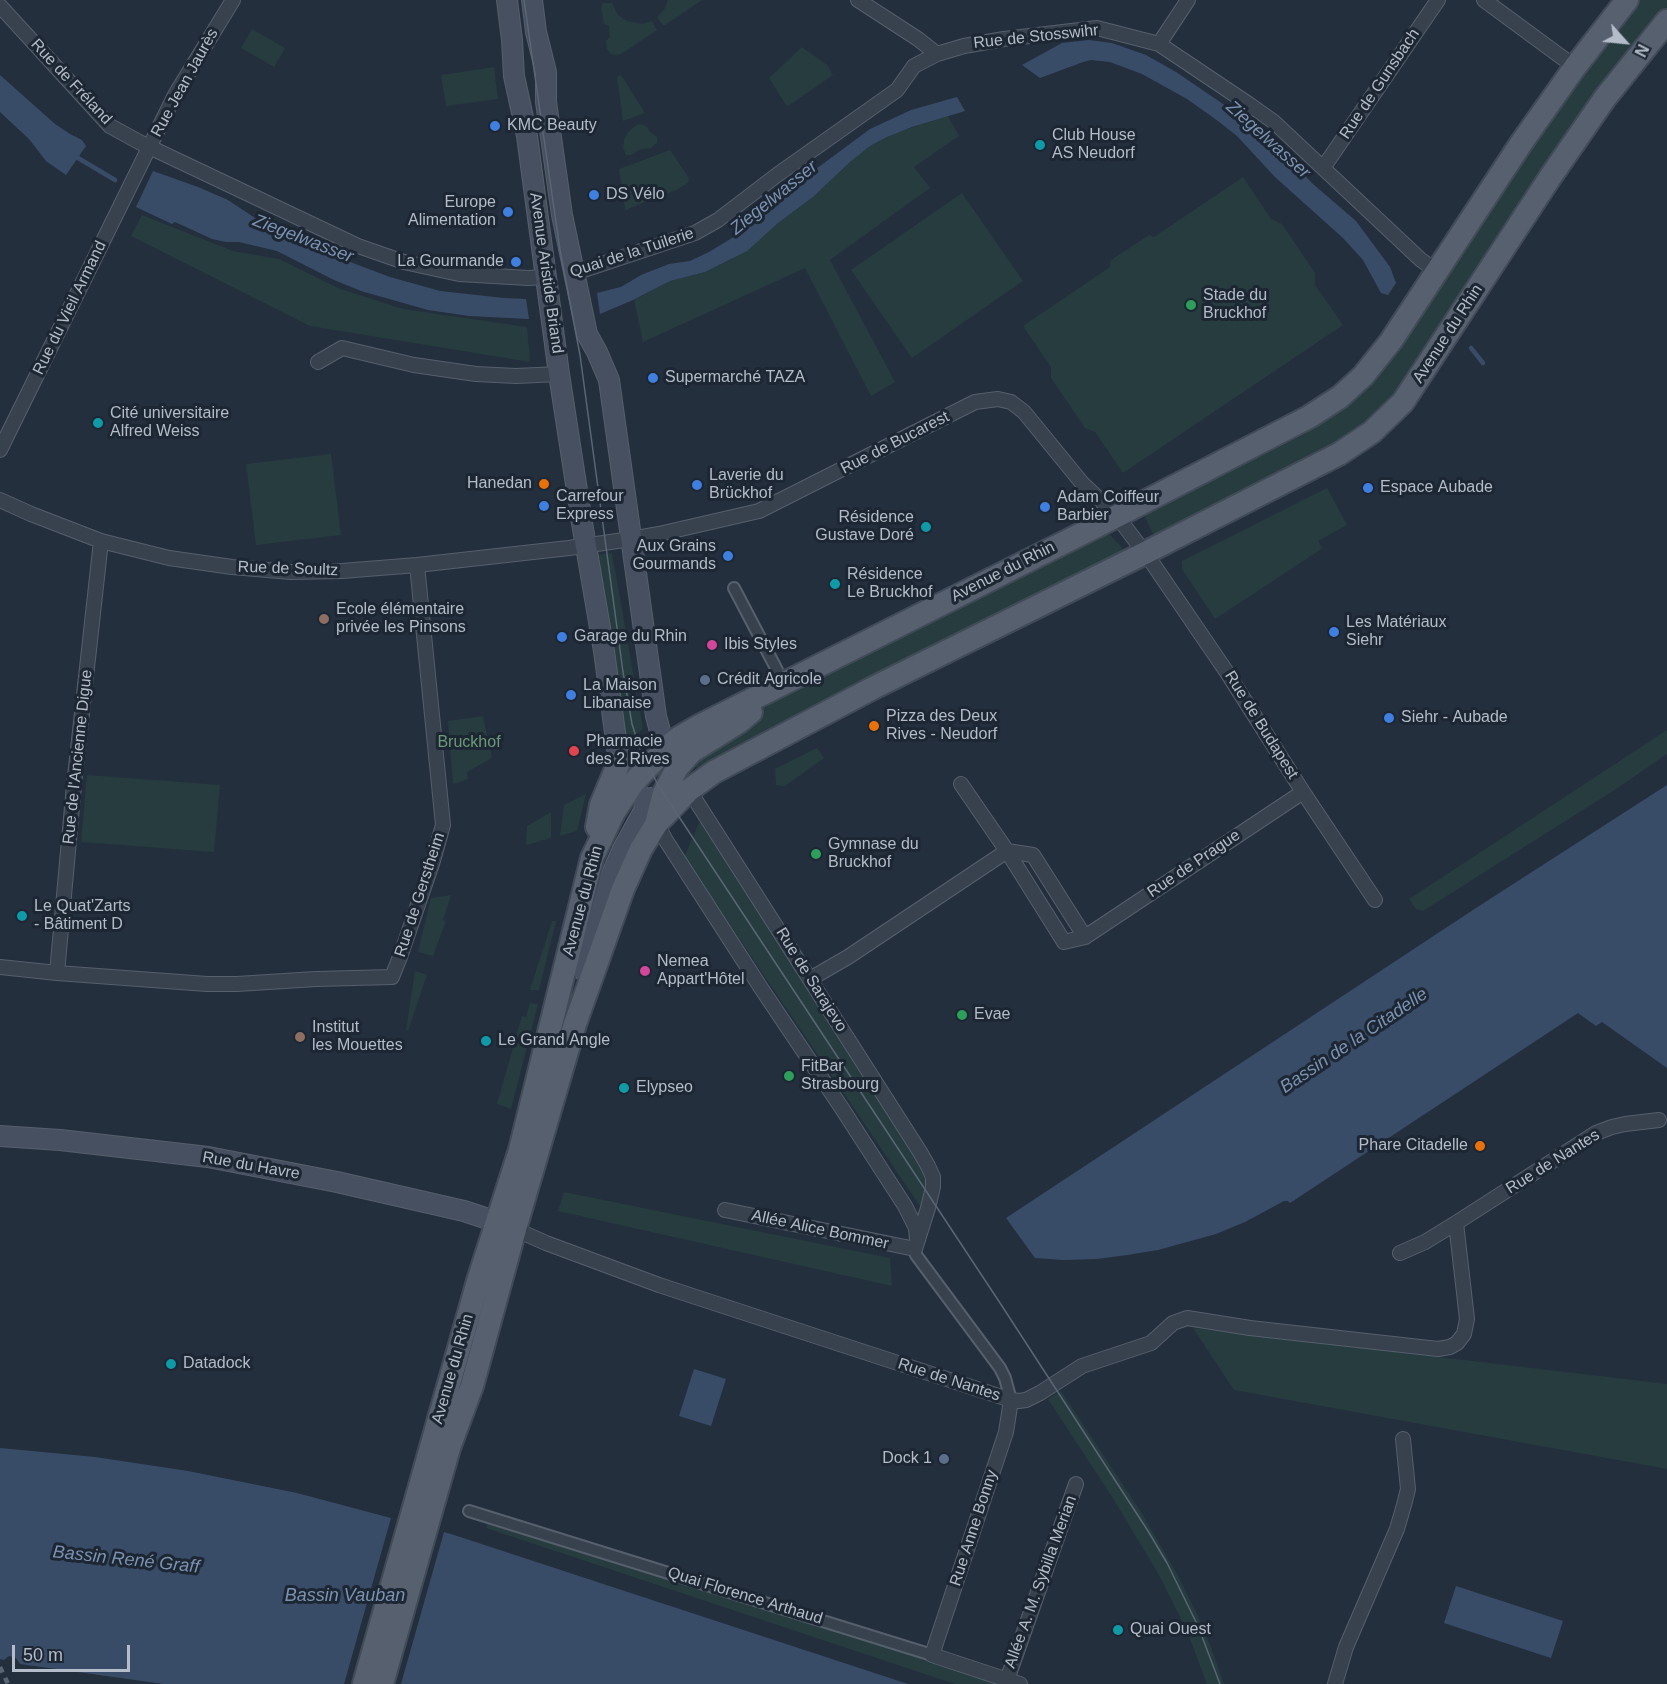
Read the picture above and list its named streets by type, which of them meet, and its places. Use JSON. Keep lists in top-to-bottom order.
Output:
{
  "streets": {
    "main road": [
      "Quai de la Tuilerie",
      "Avenue Aristide Briand",
      "Avenue du Rhin",
      "Rue du Havre"
    ],
    "street": [
      "Rue de Stosswihr",
      "Rue de Fréland",
      "Rue Jean Jaurès",
      "Rue de Gunsbach",
      "Rue du Vieil Armand",
      "Rue de Bucarest",
      "Rue de Soultz",
      "Rue de Budapest",
      "Rue de l'Ancienne Digue",
      "Rue de Prague",
      "Rue de Gerstheim",
      "Rue de Sarajevo",
      "Rue de Nantes",
      "Allée Alice Bommer",
      "Rue Anne Bonny",
      "Allée A. M. Sybilla Merian",
      "Quai Florence Arthaud"
    ]
  },
  "crossings": [
    ["Rue de Stosswihr", "Rue de Gunsbach"],
    ["Rue de Stosswihr", "Quai de la Tuilerie"],
    ["Rue de Stosswihr", "Avenue du Rhin"],
    ["Rue de Fréland", "Rue Jean Jaurès"],
    ["Rue de Fréland", "Quai de la Tuilerie"],
    ["Rue Jean Jaurès", "Quai de la Tuilerie"],
    ["Rue Jean Jaurès", "Rue du Vieil Armand"],
    ["Quai de la Tuilerie", "Avenue Aristide Briand"],
    ["Avenue Aristide Briand", "Avenue du Rhin"],
    ["Avenue Aristide Briand", "Rue de Bucarest"],
    ["Avenue Aristide Briand", "Rue de Soultz"],
    ["Avenue Aristide Briand", "Rue de Sarajevo"],
    ["Avenue du Rhin", "Rue de Bucarest"],
    ["Avenue du Rhin", "Rue de Budapest"],
    ["Avenue du Rhin", "Rue de Sarajevo"],
    ["Avenue du Rhin", "Rue de Nantes"],
    ["Avenue du Rhin", "Rue du Havre"],
    ["Rue de Soultz", "Rue de l'Ancienne Digue"],
    ["Rue de Soultz", "Rue de Gerstheim"],
    ["Rue de Budapest", "Rue de Prague"],
    ["Rue de l'Ancienne Digue", "Rue de Gerstheim"],
    ["Rue de Sarajevo", "Allée Alice Bommer"],
    ["Rue de Nantes", "Rue du Havre"],
    ["Rue de Nantes", "Rue Anne Bonny"],
    ["Rue Anne Bonny", "Quai Florence Arthaud"],
    ["Allée A. M. Sybilla Merian", "Quai Florence Arthaud"]
  ],
  "water": [
    "Ziegelwasser",
    "Bassin de la Citadelle",
    "Bassin René Graff",
    "Bassin Vauban"
  ],
  "parks": ["Bruckhof"],
  "places": [
    "KMC Beauty",
    "Club House AS Neudorf",
    "DS Vélo",
    "Europe Alimentation",
    "La Gourmande",
    "Stade du Bruckhof",
    "Supermarché TAZA",
    "Cité universitaire Alfred Weiss",
    "Hanedan",
    "Laverie du Brückhof",
    "Espace Aubade",
    "Carrefour Express",
    "Adam Coiffeur Barbier",
    "Résidence Gustave Doré",
    "Aux Grains Gourmands",
    "Résidence Le Bruckhof",
    "Ecole élémentaire privée les Pinsons",
    "Les Matériaux Siehr",
    "Garage du Rhin",
    "Ibis Styles",
    "Crédit Agricole",
    "La Maison Libanaise",
    "Siehr - Aubade",
    "Pizza des Deux Rives - Neudorf",
    "Pharmacie des 2 Rives",
    "Gymnase du Bruckhof",
    "Le Quat'Zarts - Bâtiment D",
    "Nemea Appart'Hôtel",
    "Evae",
    "Institut les Mouettes",
    "Le Grand Angle",
    "FitBar Strasbourg",
    "Elypseo",
    "Phare Citadelle",
    "Datadock",
    "Dock 1",
    "Quai Ouest"
  ],
  "scale_bar": "50 m",
  "north": "bottom right"
}
